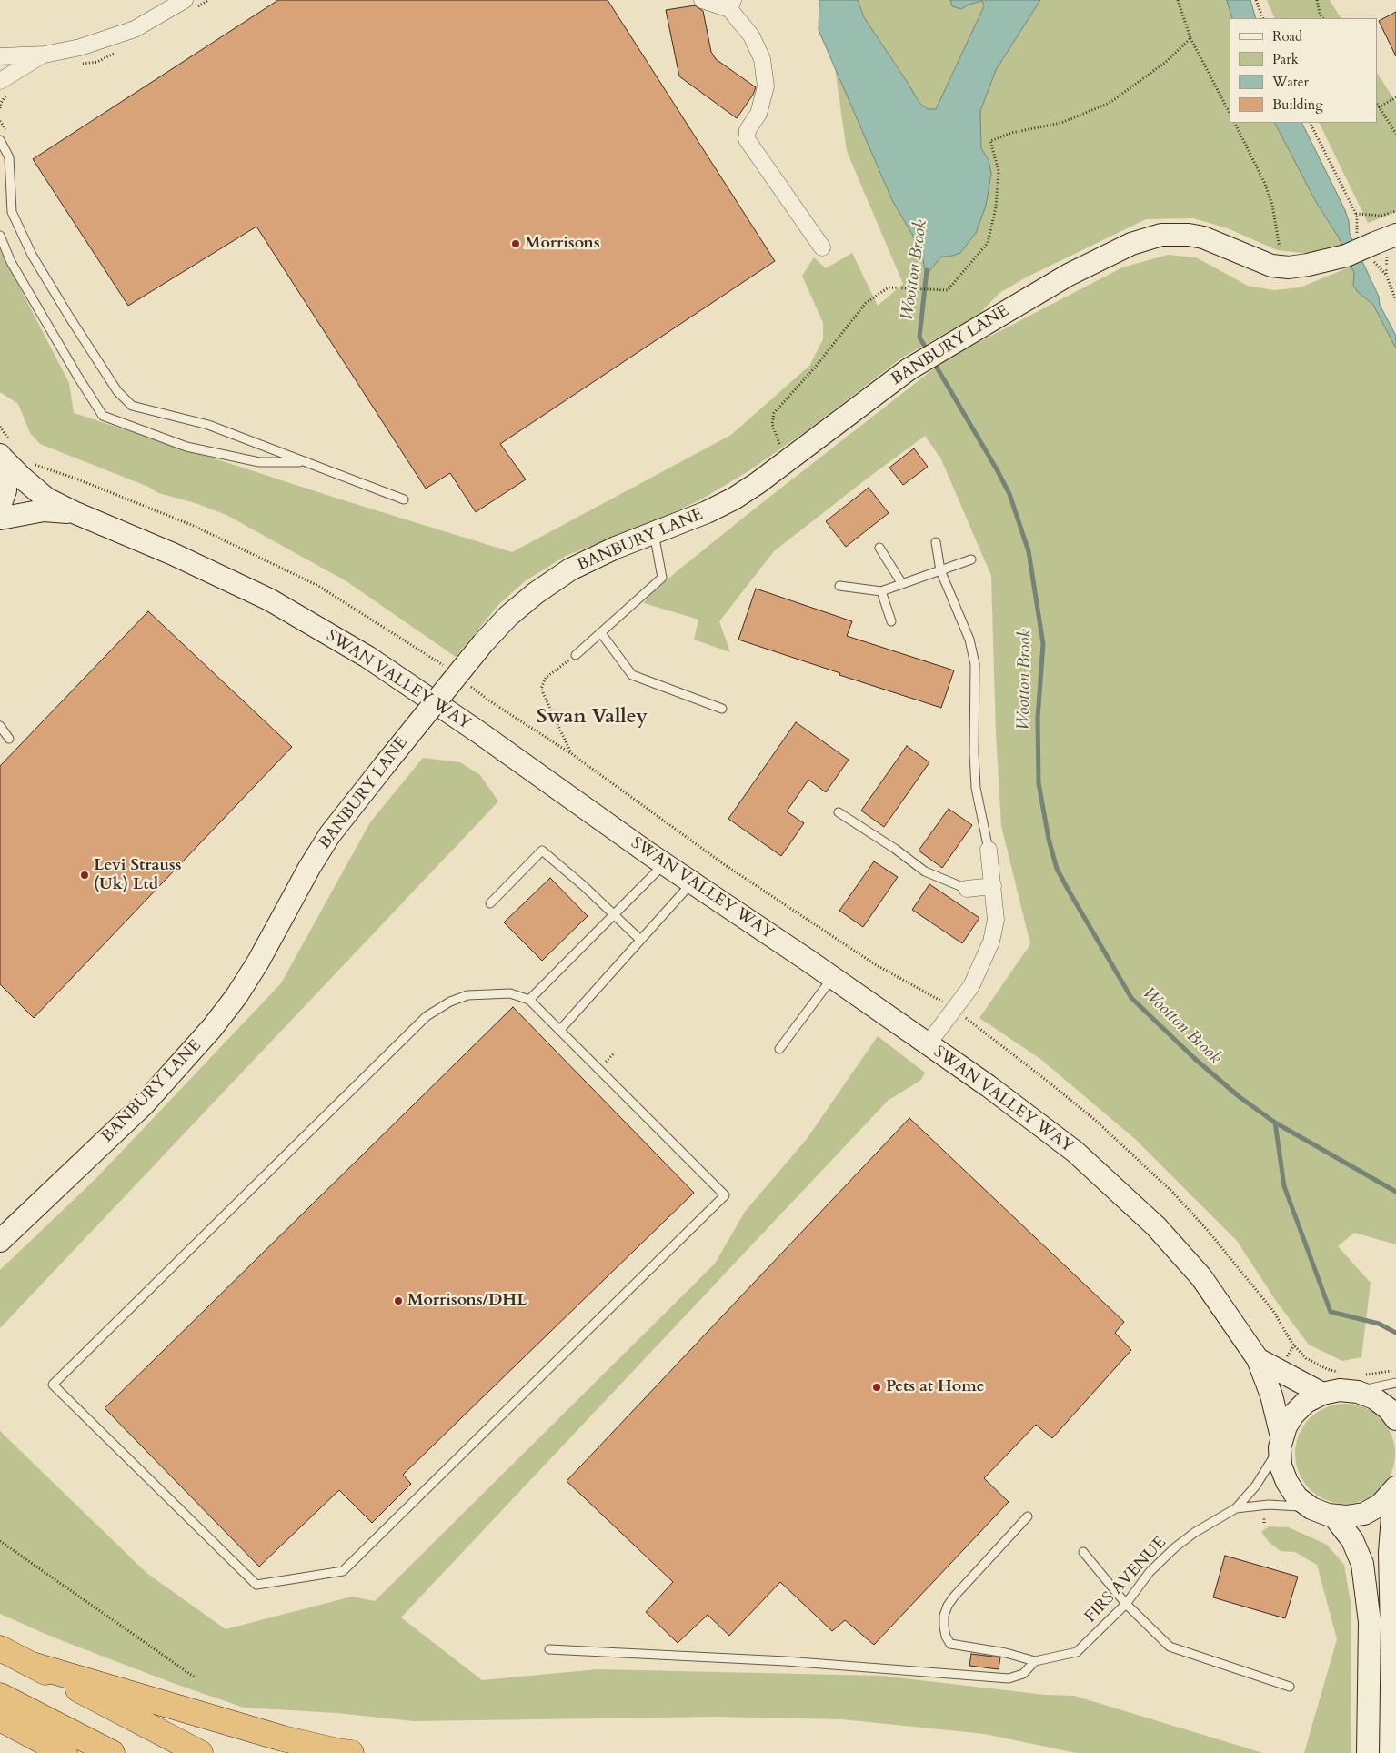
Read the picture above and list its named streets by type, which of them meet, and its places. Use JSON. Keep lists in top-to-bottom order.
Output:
{
  "streets": {
    "street": ["BANBURY LANE", "SWAN VALLEY WAY"],
    "lane": ["FIRS AVENUE"]
  },
  "crossings": [
    ["SWAN VALLEY WAY", "FIRS AVENUE"]
  ],
  "districts": ["Swan Valley"],
  "water": ["Wootton Brook"],
  "places": [
    "Morrisons",
    "Levi Strauss (Uk) Ltd",
    "Morrisons/DHL",
    "Pets at Home"
  ],
  "legend": [
    "Road",
    "Park",
    "Water",
    "Building"
  ]
}
